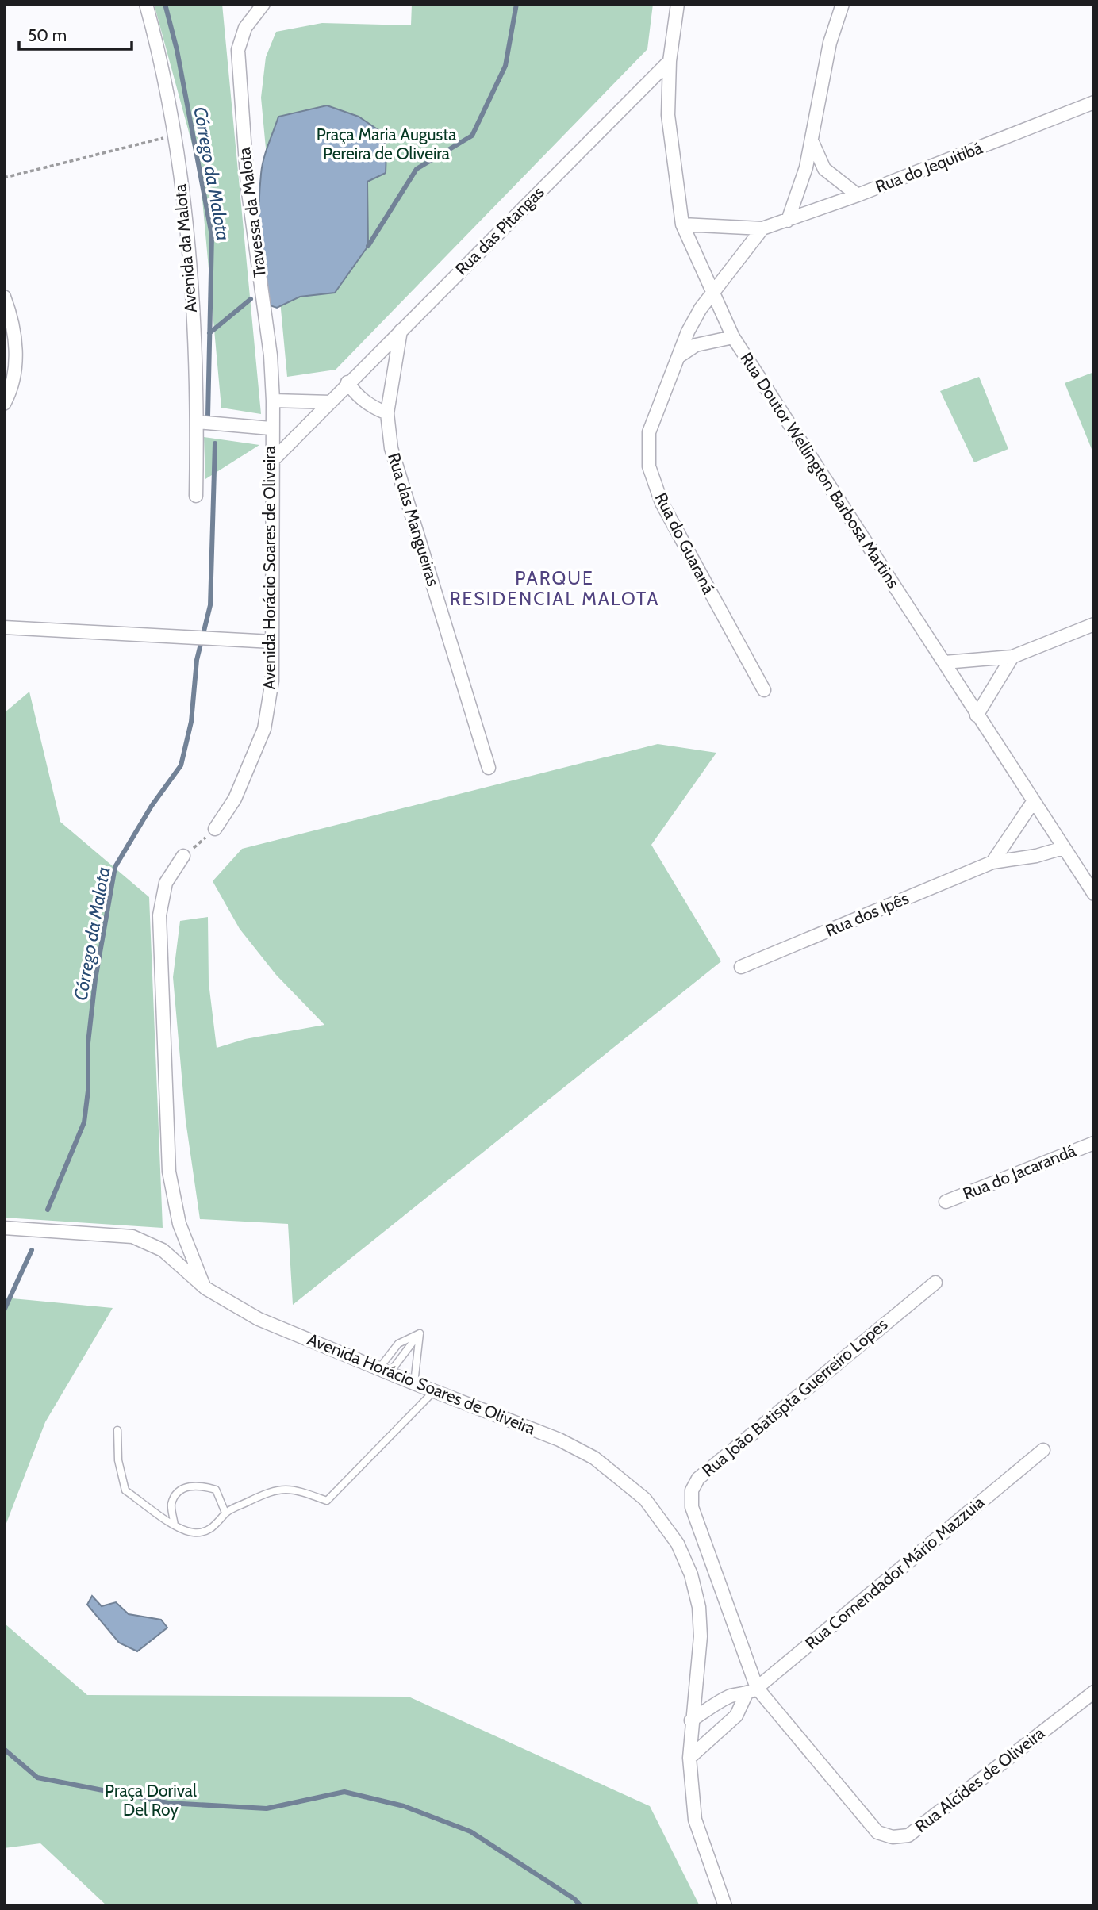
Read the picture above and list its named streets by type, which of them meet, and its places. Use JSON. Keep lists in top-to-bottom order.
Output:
{
  "streets": {
    "street": [
      "Rua do Jequitibá",
      "Travessa da Malota",
      "Rua das Pitangas",
      "Avenida da Malota",
      "Rua Doutor Wellington Barbosa Martins",
      "Rua das Mangueiras",
      "Rua do Guaraná",
      "Avenida Horácio Soares de Oliveira",
      "Rua dos Ipês",
      "Rua do Jacarandá",
      "Rua João Batispta Guerreiro Lopes",
      "Rua Comendador Mário Mazzuia",
      "Rua Alcídes de Oliveira"
    ]
  },
  "crossings": [
    ["Rua do Jequitibá", "Rua Doutor Wellington Barbosa Martins"],
    ["Travessa da Malota", "Avenida Horácio Soares de Oliveira"],
    ["Rua das Pitangas", "Rua Doutor Wellington Barbosa Martins"],
    ["Rua das Pitangas", "Rua das Mangueiras"],
    ["Rua das Pitangas", "Avenida Horácio Soares de Oliveira"],
    ["Rua Doutor Wellington Barbosa Martins", "Rua do Guaraná"],
    ["Rua Doutor Wellington Barbosa Martins", "Rua dos Ipês"],
    ["Avenida Horácio Soares de Oliveira", "Rua Comendador Mário Mazzuia"],
    ["Rua João Batispta Guerreiro Lopes", "Rua Comendador Mário Mazzuia"],
    ["Rua João Batispta Guerreiro Lopes", "Rua Alcídes de Oliveira"],
    ["Rua Comendador Mário Mazzuia", "Rua Alcídes de Oliveira"]
  ],
  "districts": ["PARQUE RESIDENCIAL MALOTA"],
  "water": ["Córrego da Malota"],
  "parks": ["Praça Maria Augusta Pereira de Oliveira", "Praça Dorival Del Roy"],
  "scale_bar": "50 m"
}
